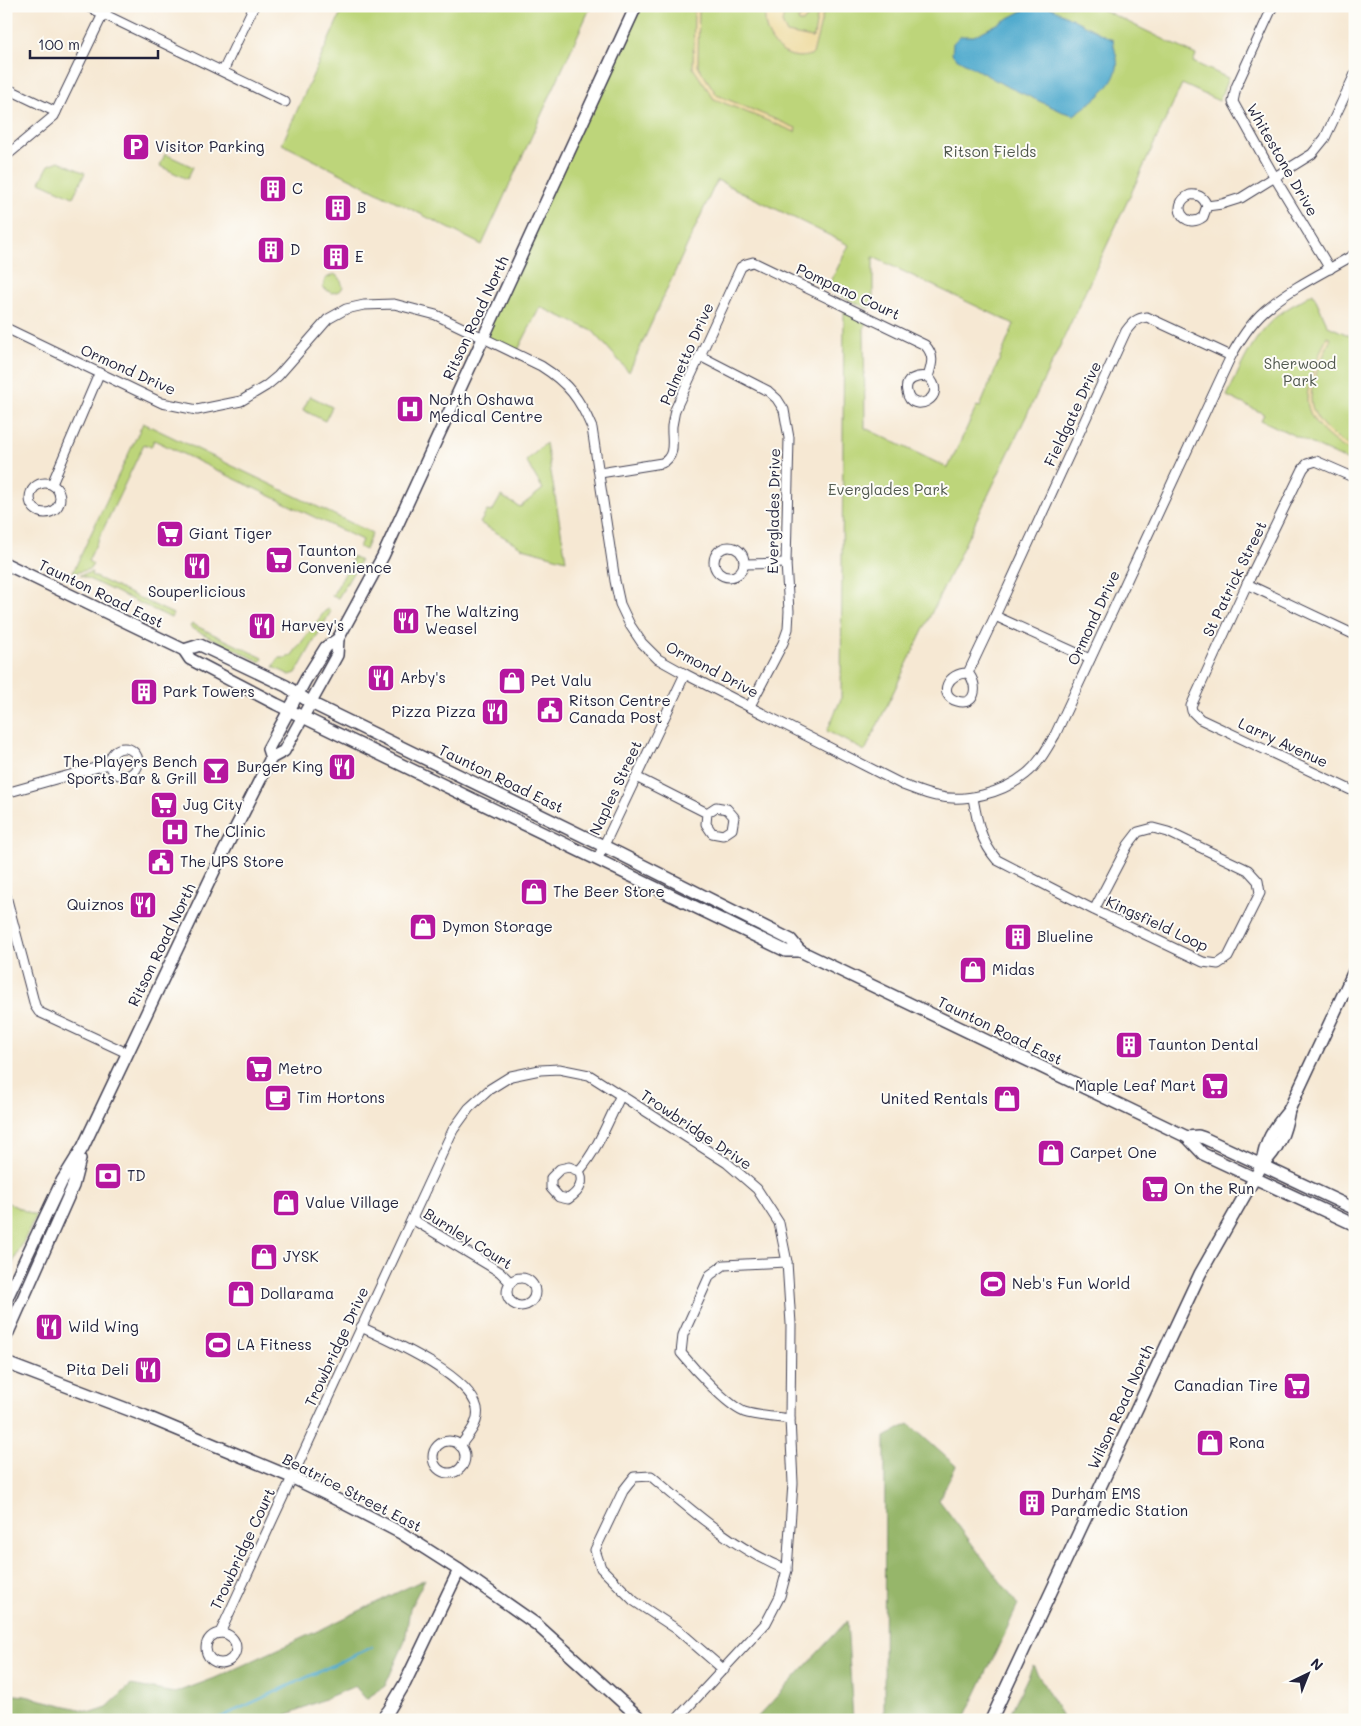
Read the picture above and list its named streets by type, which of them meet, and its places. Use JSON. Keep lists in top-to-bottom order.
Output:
{
  "streets": {
    "main road": [
      "Ritson Road North",
      "Taunton Road East",
      "Wilson Road North",
      "Beatrice Street East"
    ],
    "street": [
      "Whitestone Drive",
      "Pompano Court",
      "Palmetto Drive",
      "Ormond Drive",
      "Fieldgate Drive",
      "Everglades Drive",
      "St Patrick Street",
      "Larry Avenue",
      "Naples Street",
      "Kingsfield Loop",
      "Trowbridge Drive",
      "Burnley Court",
      "Trowbridge Court"
    ]
  },
  "crossings": [
    ["Whitestone Drive", "Ormond Drive"],
    ["Pompano Court", "Palmetto Drive"],
    ["Ritson Road North", "Ormond Drive"],
    ["Ritson Road North", "Taunton Road East"],
    ["Palmetto Drive", "Ormond Drive"],
    ["Palmetto Drive", "Everglades Drive"],
    ["Ormond Drive", "Fieldgate Drive"],
    ["Ormond Drive", "Everglades Drive"],
    ["Ormond Drive", "Naples Street"],
    ["Ormond Drive", "Kingsfield Loop"],
    ["St Patrick Street", "Larry Avenue"],
    ["Taunton Road East", "Naples Street"],
    ["Taunton Road East", "Wilson Road North"],
    ["Trowbridge Drive", "Burnley Court"],
    ["Trowbridge Drive", "Beatrice Street East"],
    ["Trowbridge Drive", "Trowbridge Court"],
    ["Beatrice Street East", "Trowbridge Court"]
  ],
  "parks": ["Ritson Fields", "Sherwood Park", "Everglades Park"],
  "places": {
    "parking": ["Visitor Parking"],
    "building": [
      "C",
      "B",
      "D",
      "E",
      "Park Towers",
      "Blueline",
      "Taunton Dental",
      "Durham EMS Paramedic Station"
    ],
    "hospital": ["North Oshawa Medical Centre", "The Clinic"],
    "supermarket": [
      "Giant Tiger",
      "Taunton Convenience",
      "Jug City",
      "Metro",
      "Maple Leaf Mart",
      "On the Run",
      "Canadian Tire"
    ],
    "restaurant": [
      "Souperlicious",
      "The Waltzing Weasel",
      "Harvey's",
      "Arby's",
      "Pizza Pizza",
      "Burger King",
      "Quiznos",
      "Wild Wing",
      "Pita Deli"
    ],
    "shop": [
      "Pet Valu",
      "The Beer Store",
      "Dymon Storage",
      "Midas",
      "United Rentals",
      "Carpet One",
      "Value Village",
      "JYSK",
      "Dollarama",
      "Rona"
    ],
    "public building": ["Ritson Centre Canada Post", "The UPS Store"],
    "bar": ["The Players Bench Sports Bar & Grill"],
    "cafe": ["Tim Hortons"],
    "bank": ["TD"],
    "sports": ["Neb's Fun World", "LA Fitness"]
  },
  "scale_bar": "100 m",
  "north": "top right"
}
